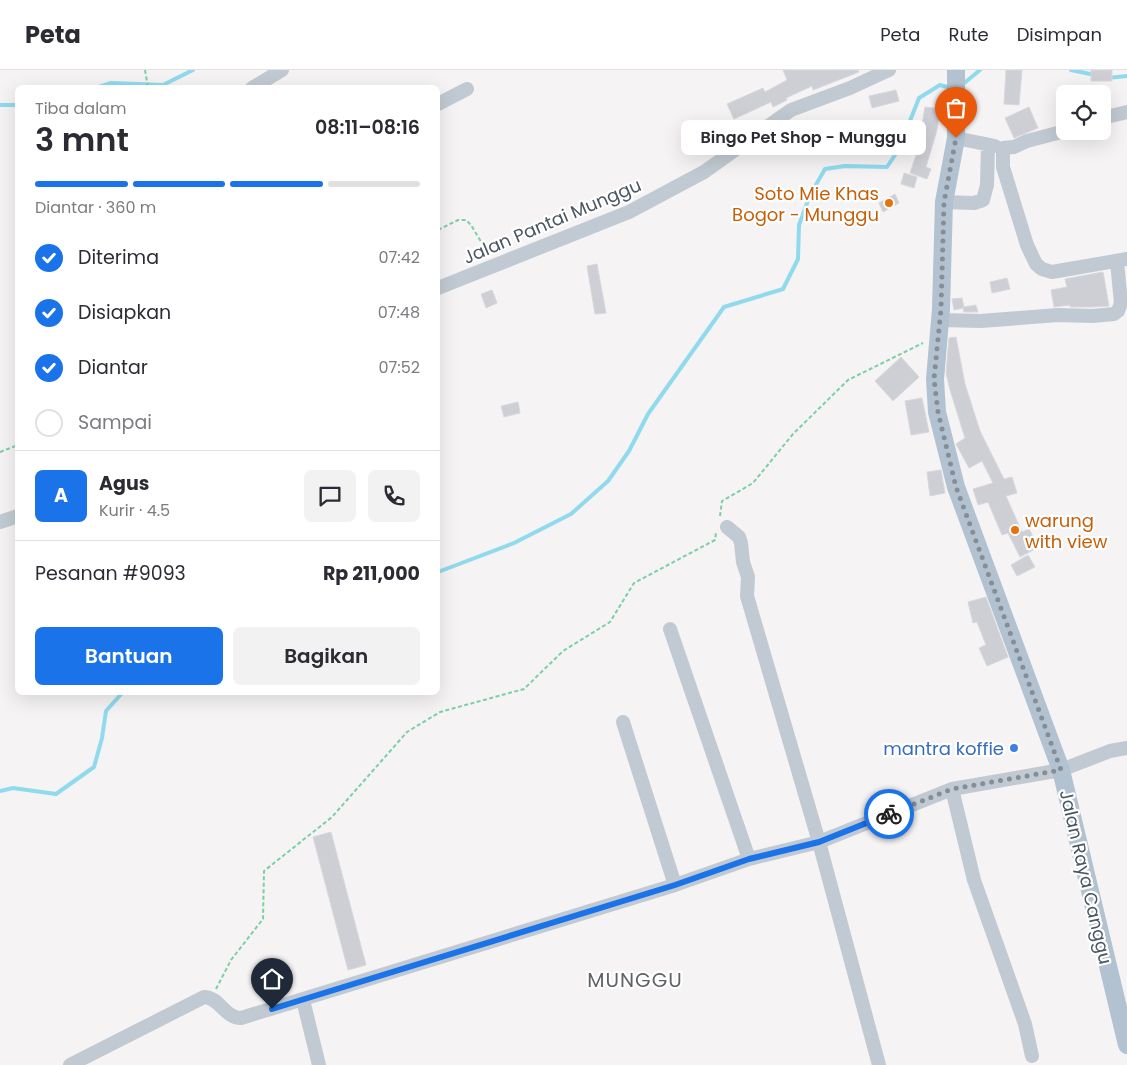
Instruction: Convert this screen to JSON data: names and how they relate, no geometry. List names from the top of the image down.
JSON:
{
  "streets": {
    "main road": ["Jalan Raya Canggu"],
    "street": ["Jalan Pantai Munggu"]
  },
  "districts": ["MUNGGU"],
  "places": [
    "Bingo Pet Shop - Munggu",
    "Soto Mie Khas Bogor - Munggu",
    "warung with view",
    "mantra koffie"
  ],
  "page": {
    "header": "Peta",
    "nav": ["Peta", "Rute", "Disimpan"],
    "heading": ["3 mnt", "Tiba dalam", "08:11–08:16"],
    "panel": [
      "Agus",
      "Kurir · 4.5",
      "Pesanan #9093",
      "Rp 211,000"
    ],
    "bubble": "Bingo Pet Shop - Munggu",
    "bar": "Diantar · 360 m",
    "list": [
      ["Diterima", "07:42"],
      ["Disiapkan", "07:48"],
      ["Diantar", "07:52"],
      "Sampai"
    ],
    "round": "A",
    "buttons": ["Bantuan", "Bagikan"]
  }
}
